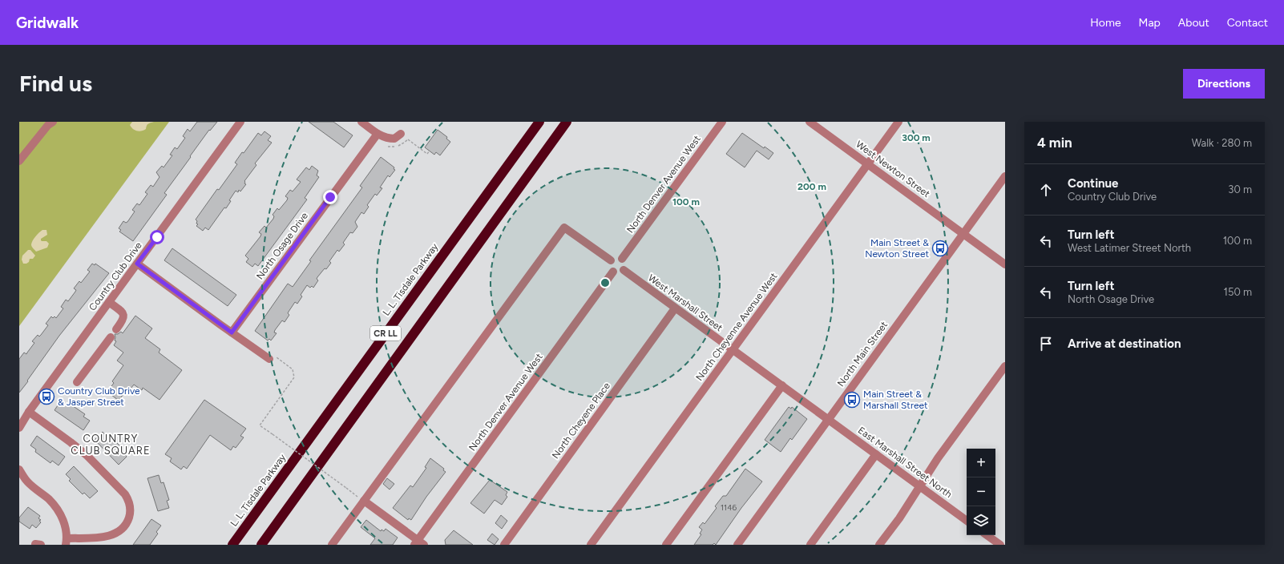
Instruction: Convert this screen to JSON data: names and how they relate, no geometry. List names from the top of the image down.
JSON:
{
  "streets": {
    "highway": ["L. L. Tisdale Parkway", "CR LL"],
    "street": [
      "West Newton Street",
      "North Denver Avenue West",
      "North Osage Drive",
      "Country Club Drive",
      "West Marshall Street",
      "North Cheyenne Avenue West",
      "North Main Street",
      "North Cheyene Place",
      "East Marshall Street North"
    ]
  },
  "crossings": [
    ["West Newton Street", "North Cheyenne Avenue West"],
    ["West Newton Street", "North Main Street"],
    ["North Denver Avenue West", "West Marshall Street"],
    ["West Marshall Street", "North Cheyenne Avenue West"],
    ["West Marshall Street", "North Main Street"],
    ["West Marshall Street", "North Cheyene Place"],
    ["West Marshall Street", "East Marshall Street North"],
    ["North Main Street", "East Marshall Street North"]
  ],
  "districts": ["COUNTRY CLUB SQUARE"],
  "places": {
    "bus stop": ["Main Street & Newton Street", "Country Club Drive & Jasper Street", "Main Street & Marshall Street"]
  },
  "house_numbers": ["1146"],
  "page": {
    "header": "Gridwalk",
    "nav": [
      "Home",
      "Map",
      "About",
      "Contact"
    ],
    "buttons": "Directions",
    "title": "Find us",
    "heading": ["4 min", "Walk · 280 m"],
    "list": [
      ["Continue", "Country Club Drive", "30 m"],
      ["Turn left", "West Latimer Street North", "100 m"],
      ["Turn left", "North Osage Drive", "150 m"],
      "Arrive at destination"
    ],
    "map_buttons": ["+", "−"]
  },
  "rings": ["300 m", "200 m", "100 m"]
}
